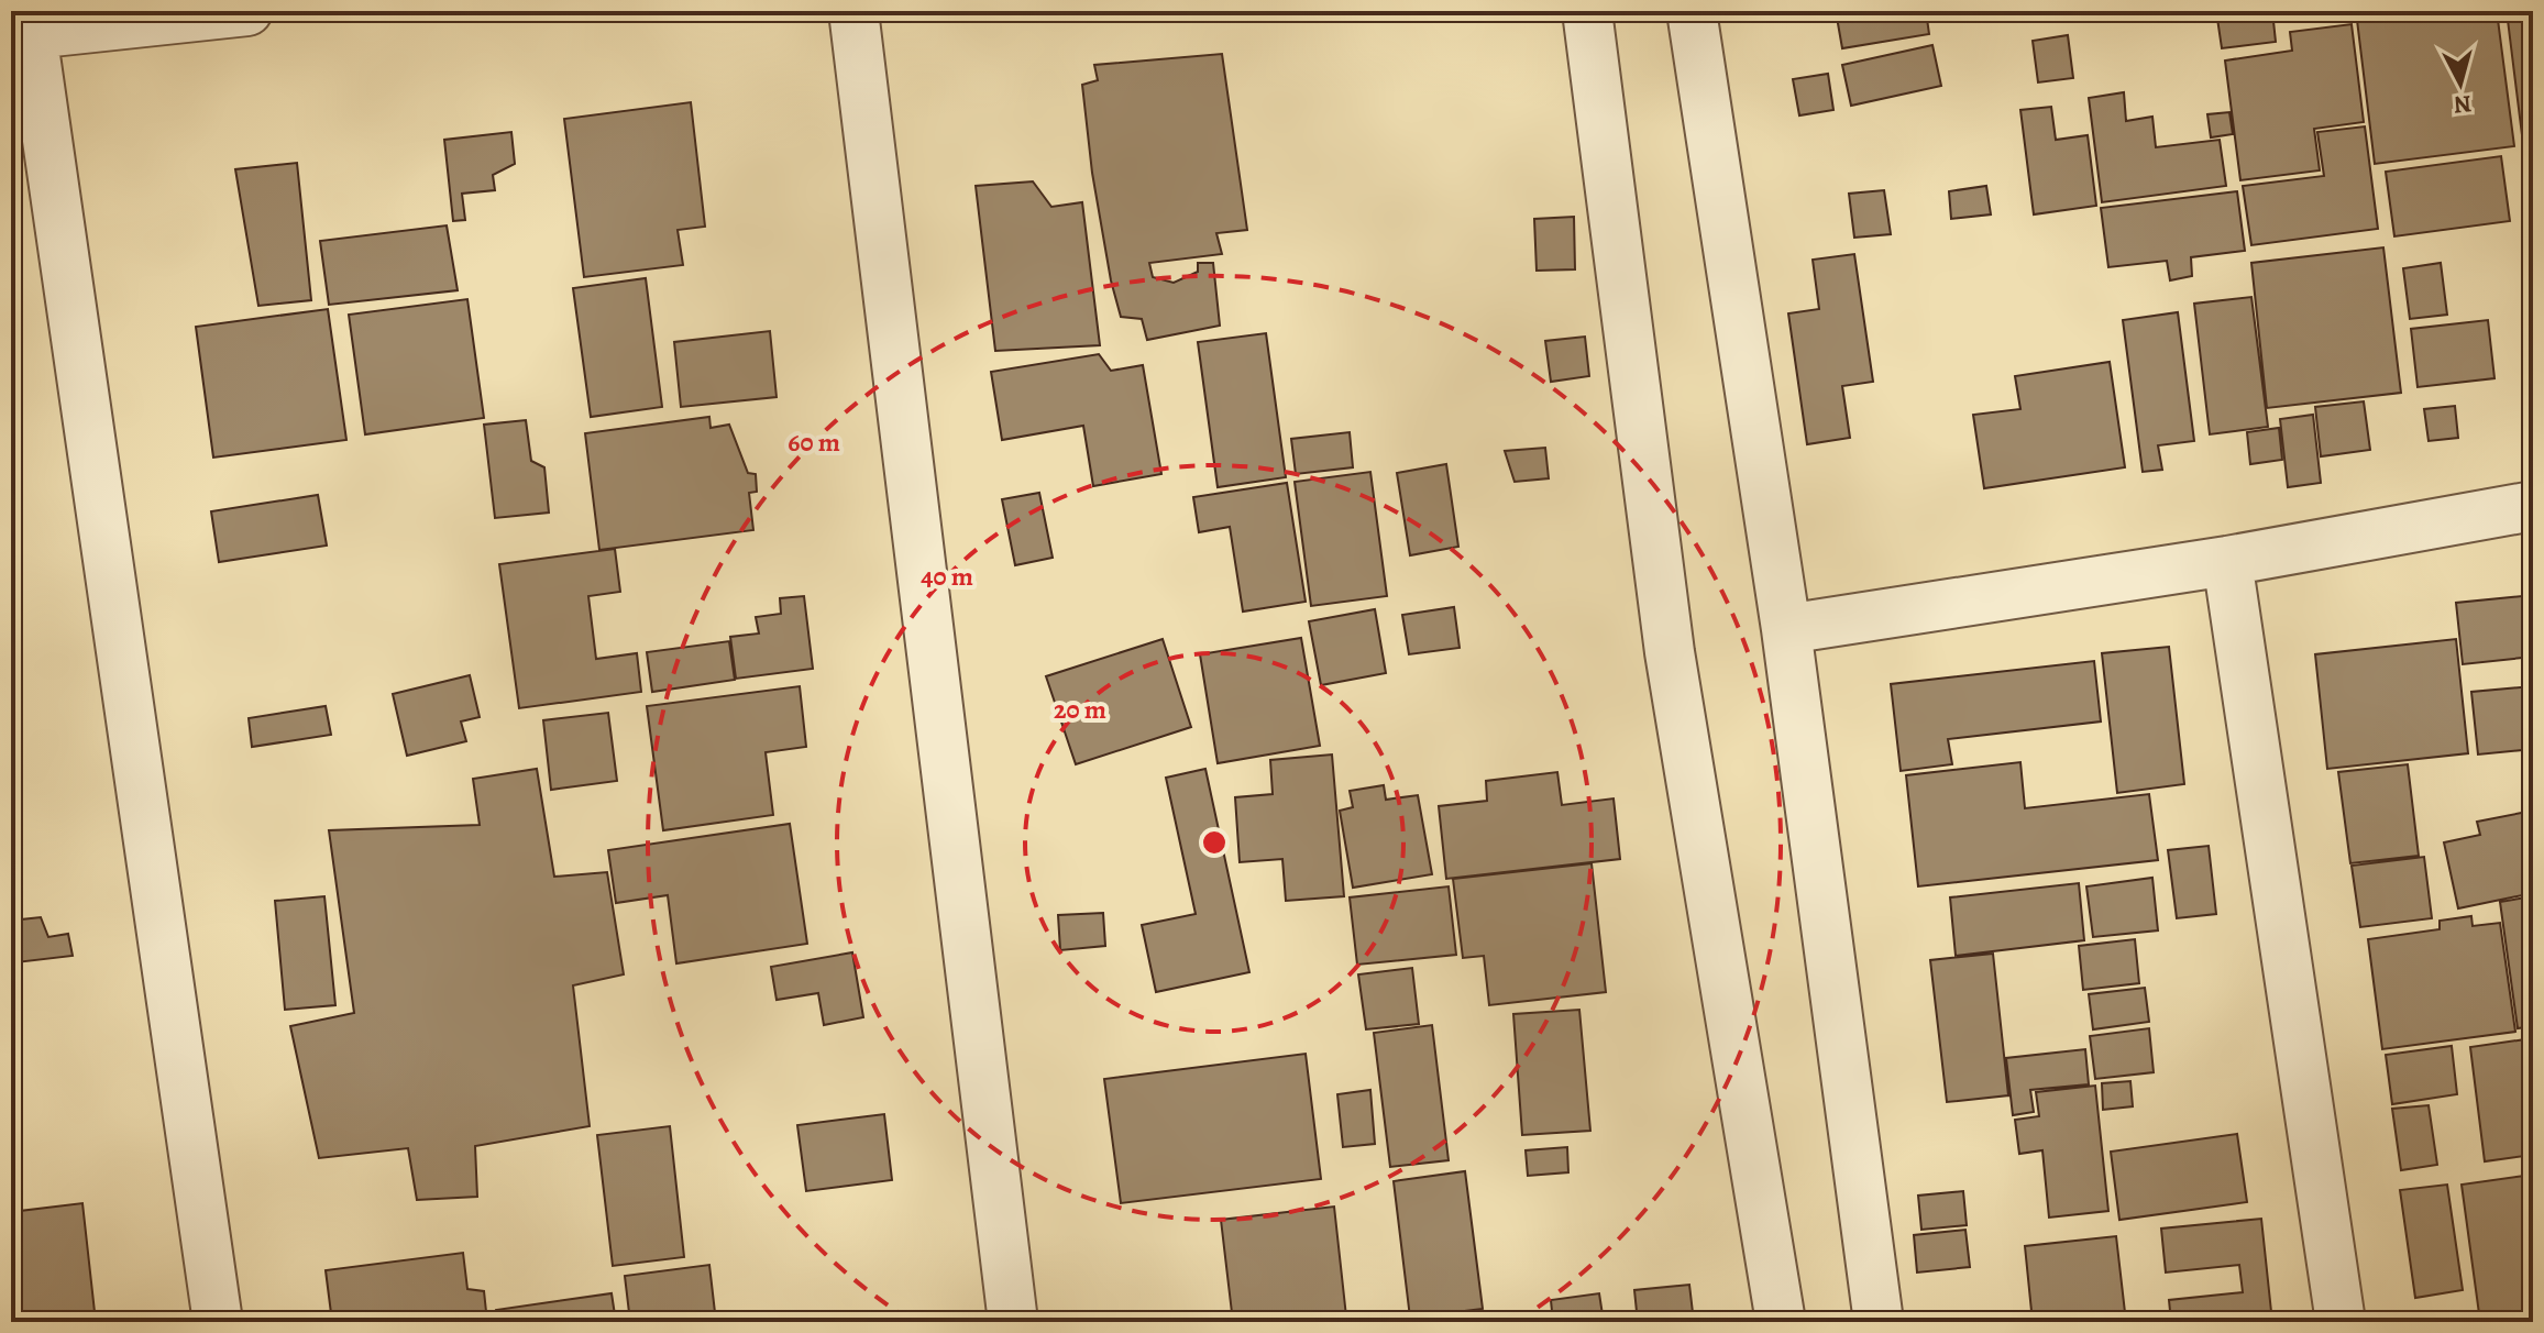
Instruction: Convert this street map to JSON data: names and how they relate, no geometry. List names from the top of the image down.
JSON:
{
  "north": "bottom",
  "rings": ["60 m", "40 m", "20 m"]
}
